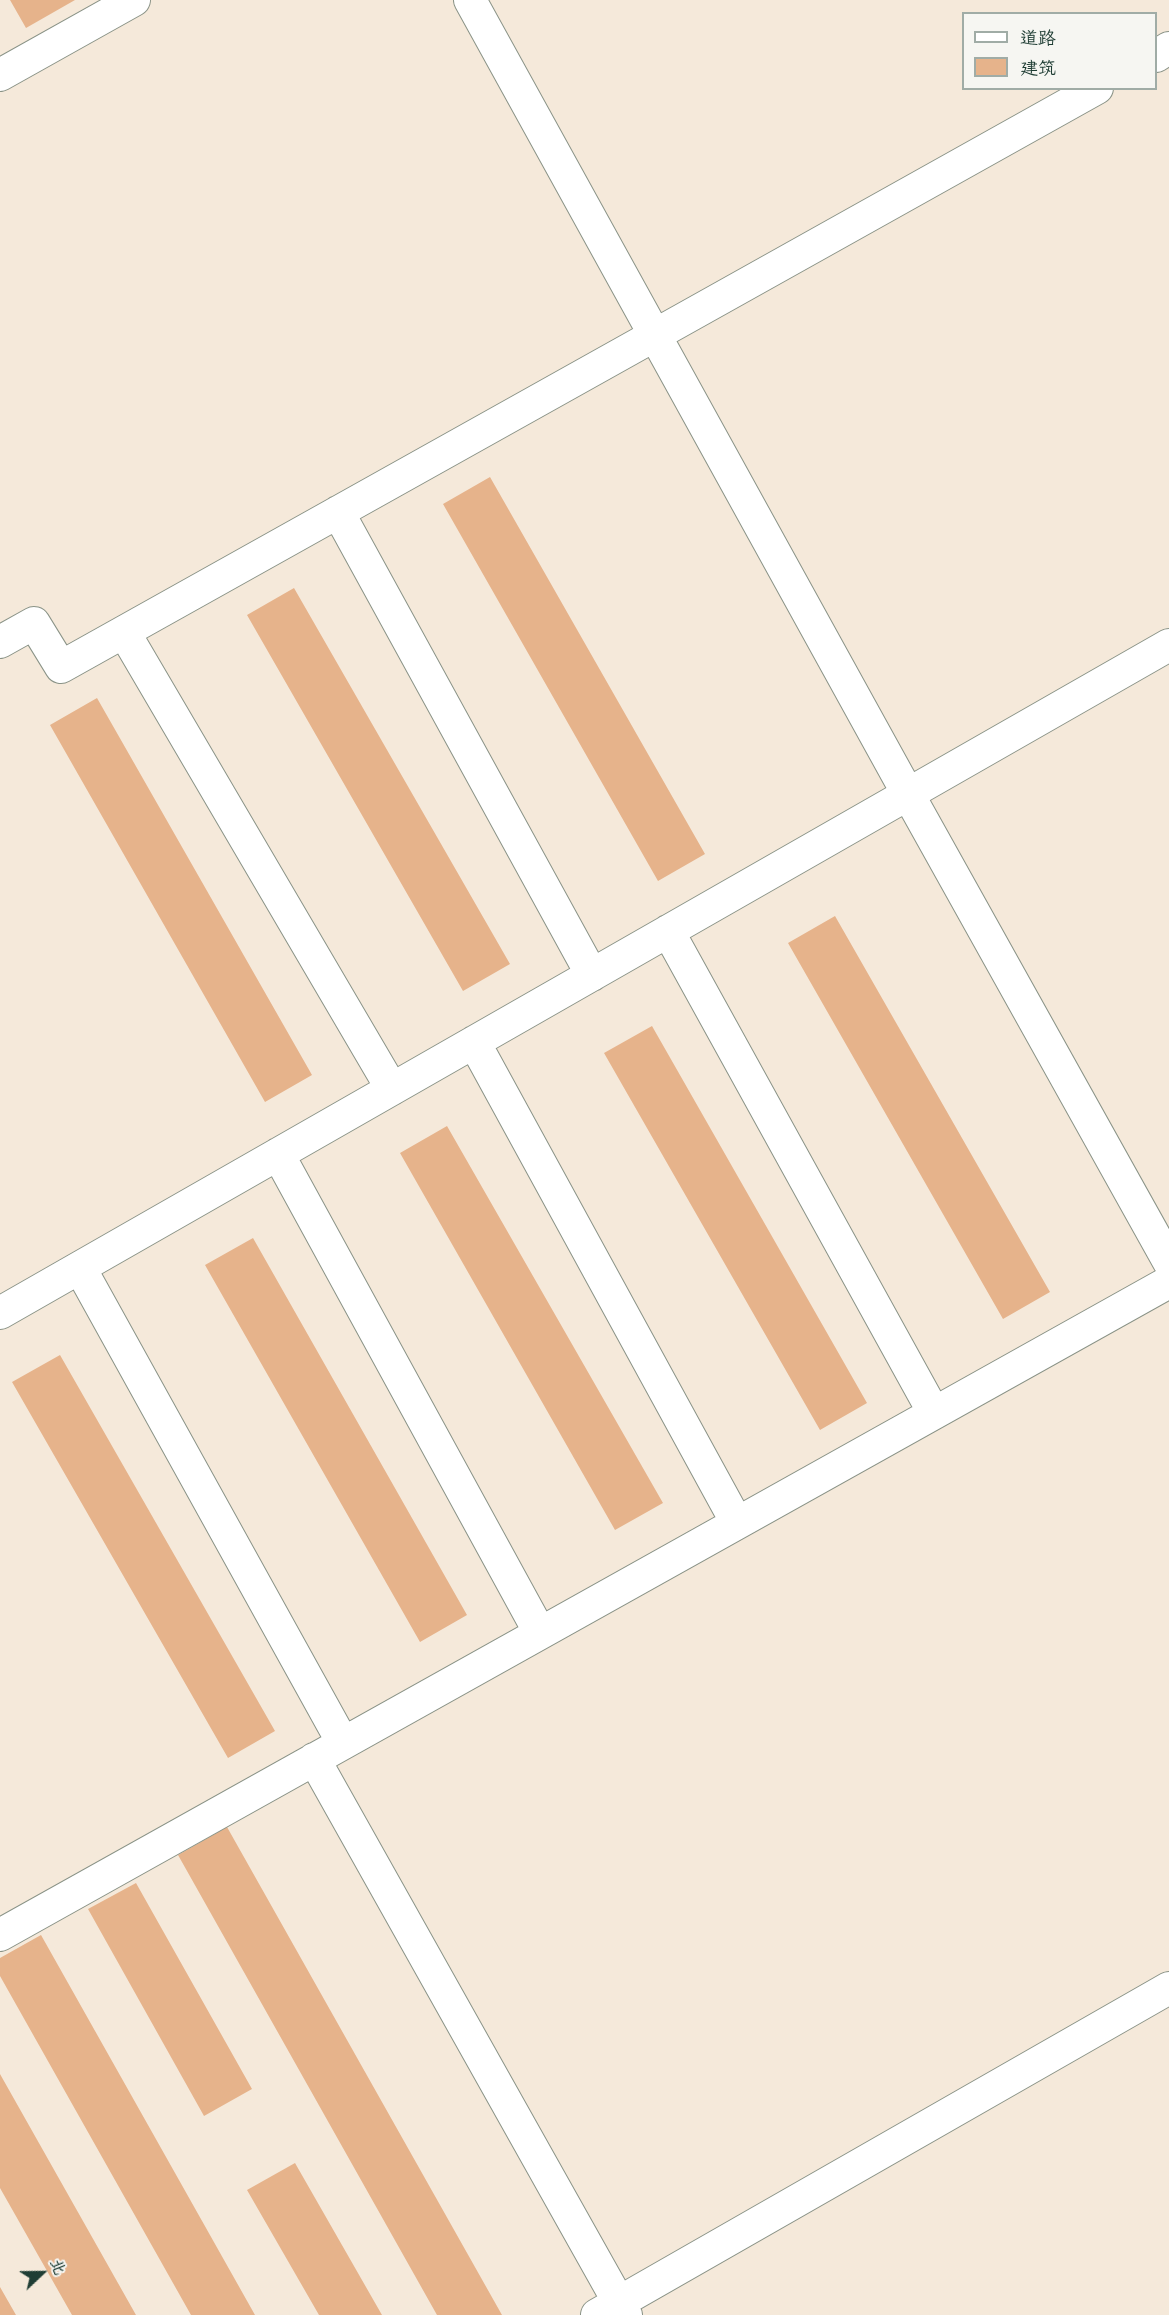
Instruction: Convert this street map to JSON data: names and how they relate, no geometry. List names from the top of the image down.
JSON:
{
  "legend": ["道路", "建筑"],
  "north": "right"
}
